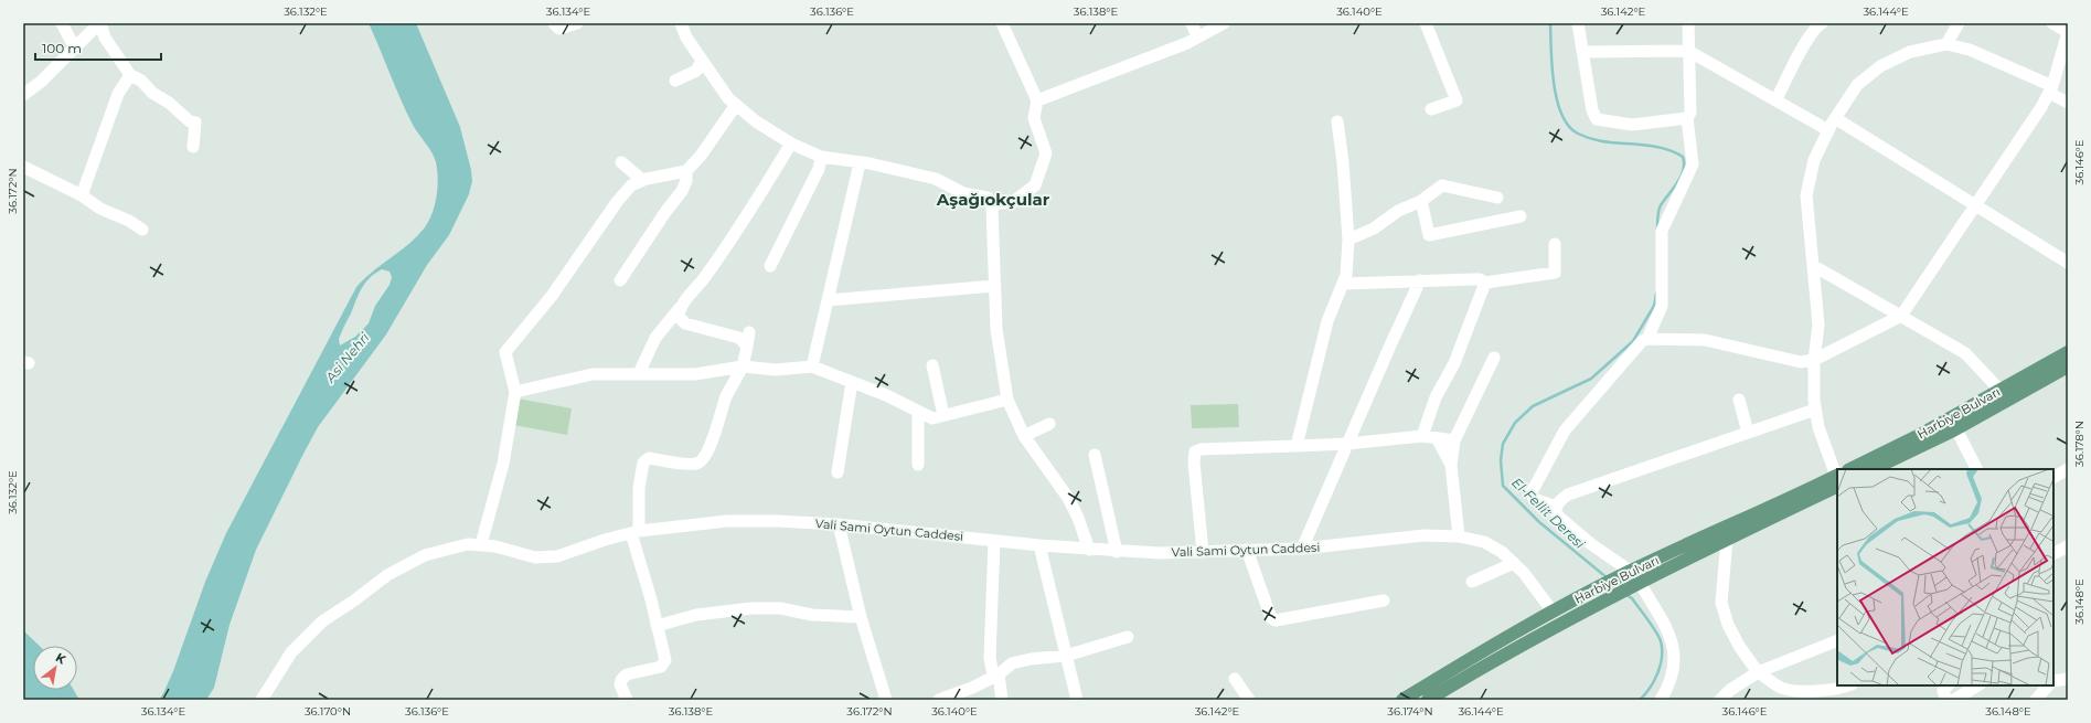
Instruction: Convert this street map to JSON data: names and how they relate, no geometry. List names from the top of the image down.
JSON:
{
  "streets": {
    "main road": ["Harbiye Bulvarı"],
    "street": ["Vali Sami Oytun Caddesi"]
  },
  "crossings": [
    ["Harbiye Bulvarı", "Vali Sami Oytun Caddesi"]
  ],
  "districts": ["Aşağıokçular"],
  "water": ["Asi Nehri", "El-Fellit Deresi"],
  "scale_bar": "100 m",
  "north": "top right",
  "coordinates": [
    "36.132°E",
    "36.134°E",
    "36.136°E",
    "36.138°E",
    "36.140°E",
    "36.142°E",
    "36.144°E",
    "36.146°E",
    "36.172°N",
    "36.178°N",
    "36.148°E",
    "36.170°N",
    "36.174°N"
  ]
}
